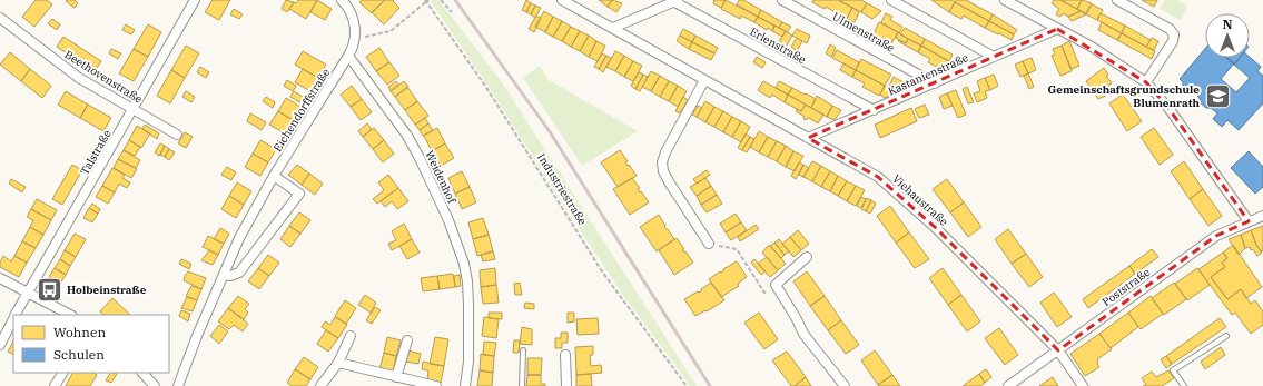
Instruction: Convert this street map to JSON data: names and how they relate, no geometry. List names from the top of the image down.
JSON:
{
  "streets": {
    "street": [
      "Ulmenstraße",
      "Erlenstraße",
      "Kastanienstraße",
      "Beethovenstraße",
      "Eichendorffstraße",
      "Talstraße",
      "Weidenhof",
      "Viehaustraße",
      "Poststraße"
    ],
    "path": ["Industriestraße"]
  },
  "crossings": [
    ["Ulmenstraße", "Kastanienstraße"],
    ["Erlenstraße", "Kastanienstraße"],
    ["Kastanienstraße", "Viehaustraße"],
    ["Beethovenstraße", "Talstraße"],
    ["Eichendorffstraße", "Weidenhof"],
    ["Viehaustraße", "Poststraße"]
  ],
  "places": {
    "school or university": ["Gemeinschaftsgrundschule Blumenrath"],
    "bus stop": ["Holbeinstraße"]
  },
  "legend": ["Wohnen", "Schulen"],
  "north": "top"
}
